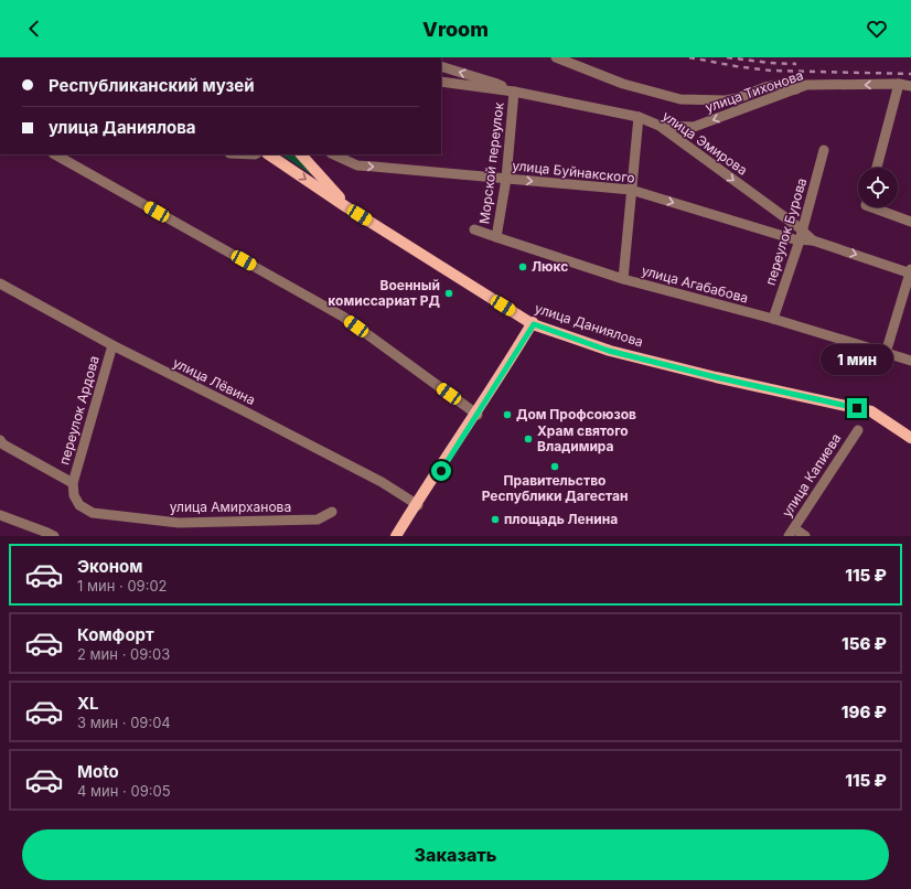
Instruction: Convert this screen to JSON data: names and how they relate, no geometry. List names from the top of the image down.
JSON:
{
  "streets": {
    "main road": ["улица Даниялова"],
    "street": [
      "улица Тихонова",
      "улица Эмирова",
      "Морской переулок",
      "улица Буйнакского",
      "переулок Бурова",
      "улица Агабабова",
      "улица Лёвина",
      "переулок Ардова",
      "улица Капиева",
      "улица Амирханова"
    ]
  },
  "crossings": [
    ["улица Тихонова", "улица Эмирова"],
    ["улица Эмирова", "Морской переулок"],
    ["улица Эмирова", "улица Буйнакского"],
    ["улица Эмирова", "переулок Бурова"],
    ["Морской переулок", "улица Буйнакского"],
    ["Морской переулок", "улица Агабабова"],
    ["улица Буйнакского", "переулок Бурова"],
    ["переулок Бурова", "улица Агабабова"],
    ["улица Лёвина", "переулок Ардова"],
    ["переулок Ардова", "улица Амирханова"]
  ],
  "one_way": ["улица Буйнакского"],
  "places": [
    "Люкс",
    "Военный комиссариат РД",
    "Дом Профсоюзов",
    "Храм святого Владимира",
    "Правительство Республики Дагестан",
    "площадь Ленина"
  ],
  "page": {
    "header": "Vroom",
    "banner": ["Республиканский музей", "улица Даниялова"],
    "bubble": "1 мин",
    "list": [
      {
        "name": "Эконом",
        "note": "1 мин · 09:02",
        "value": "115 ₽"
      },
      {
        "name": "Комфорт",
        "note": "2 мин · 09:03",
        "value": "156 ₽"
      },
      {
        "name": "XL",
        "note": "3 мин · 09:04",
        "value": "196 ₽"
      },
      {
        "name": "Moto",
        "note": "4 мин · 09:05",
        "value": "115 ₽"
      }
    ],
    "buttons": "Заказать"
  }
}
